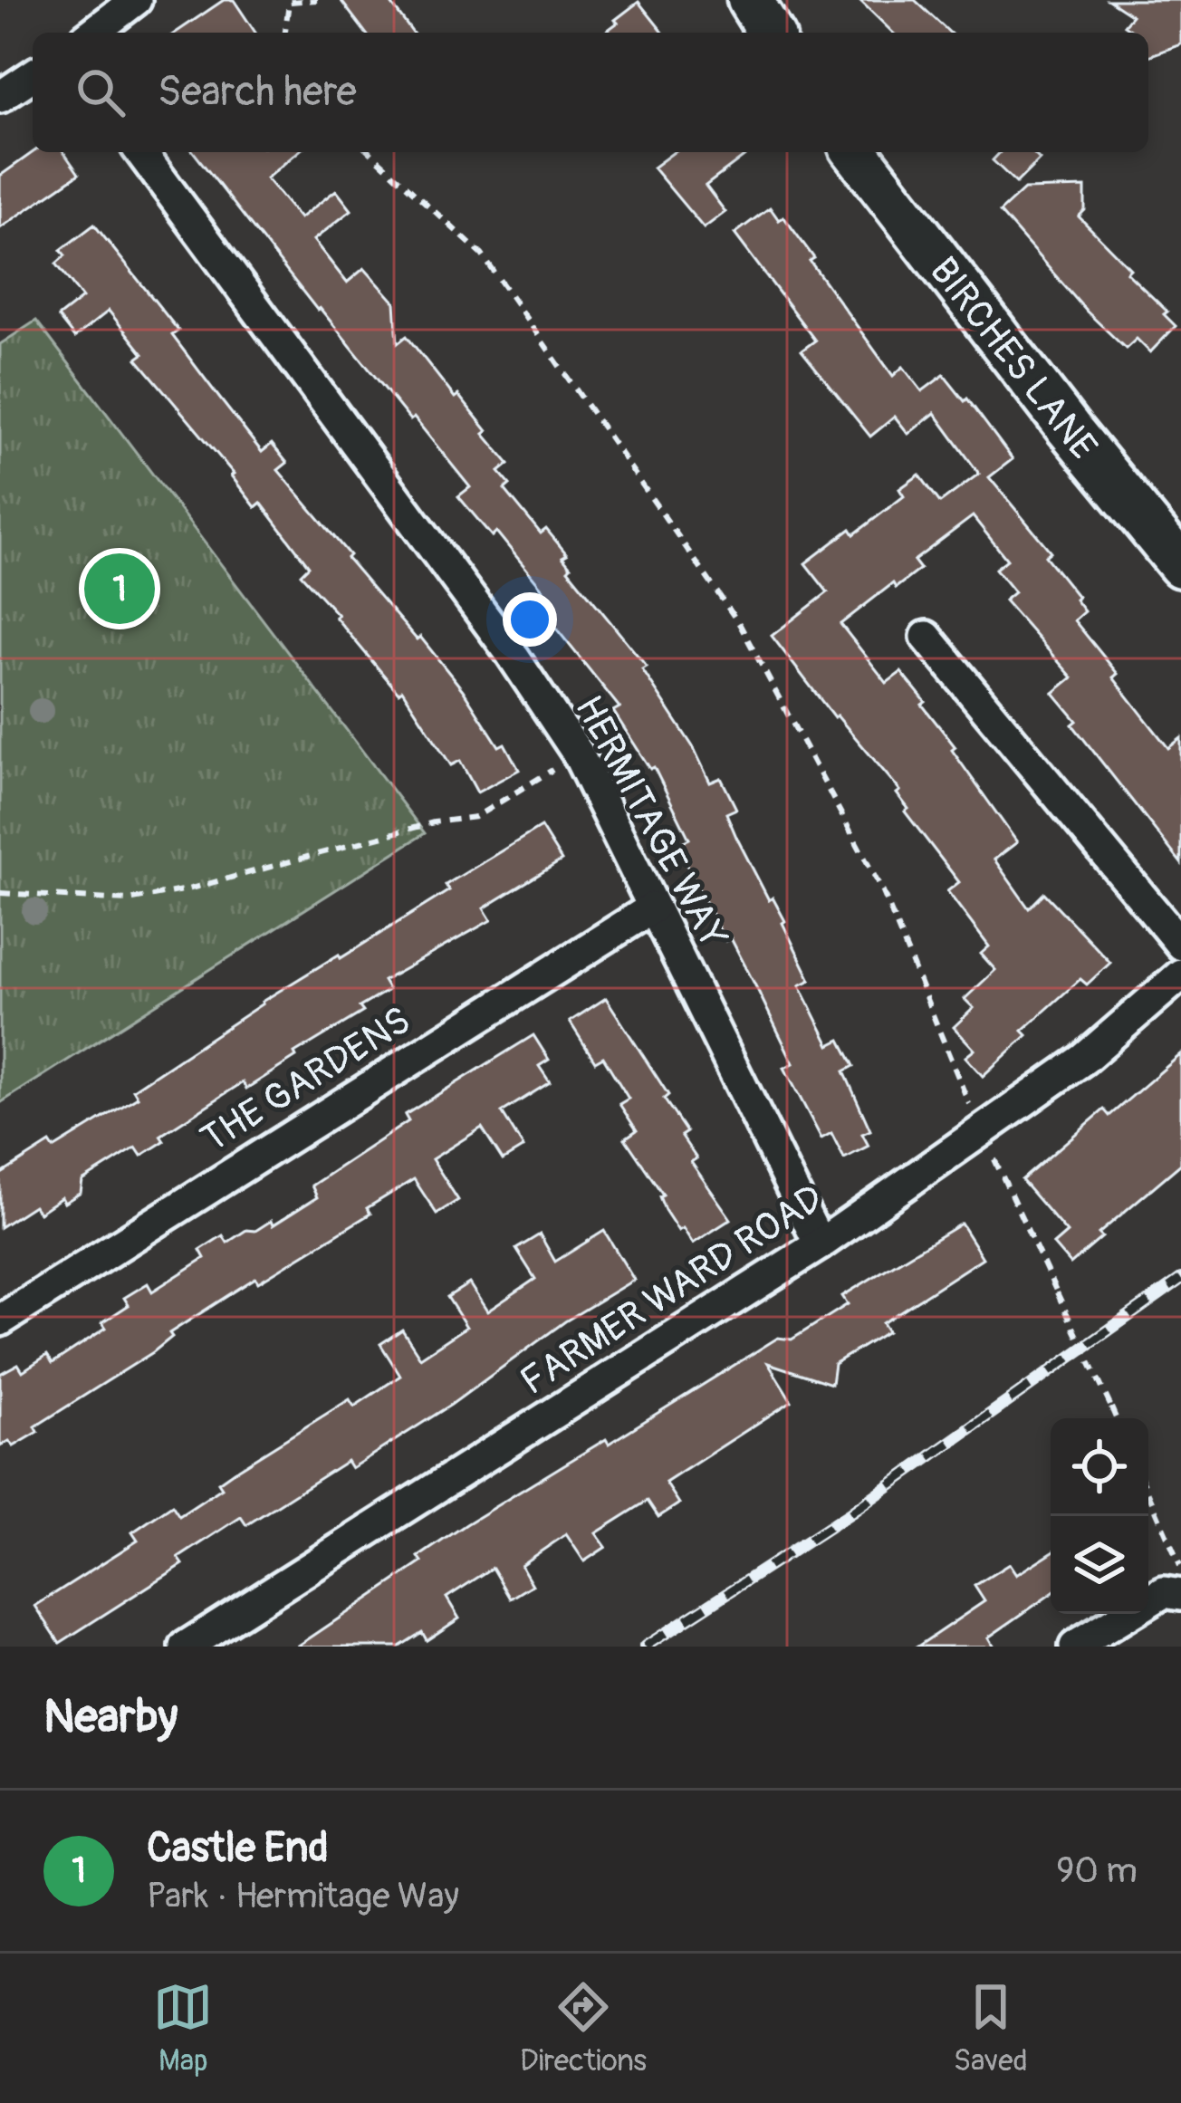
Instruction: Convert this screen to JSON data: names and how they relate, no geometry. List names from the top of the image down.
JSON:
{
  "streets": {
    "street": [
      "BIRCHES LANE",
      "HERMITAGE WAY",
      "THE GARDENS",
      "FARMER WARD ROAD"
    ]
  },
  "crossings": [
    ["HERMITAGE WAY", "THE GARDENS"],
    ["HERMITAGE WAY", "FARMER WARD ROAD"]
  ],
  "page": {
    "search": "Search here",
    "pins": "1",
    "heading": "Nearby",
    "list": [
      {
        "mark": "1",
        "name": "Castle End",
        "note": "Park · Hermitage Way",
        "value": "90 m"
      }
    ],
    "nav": ["Map", "Directions", "Saved"]
  }
}
